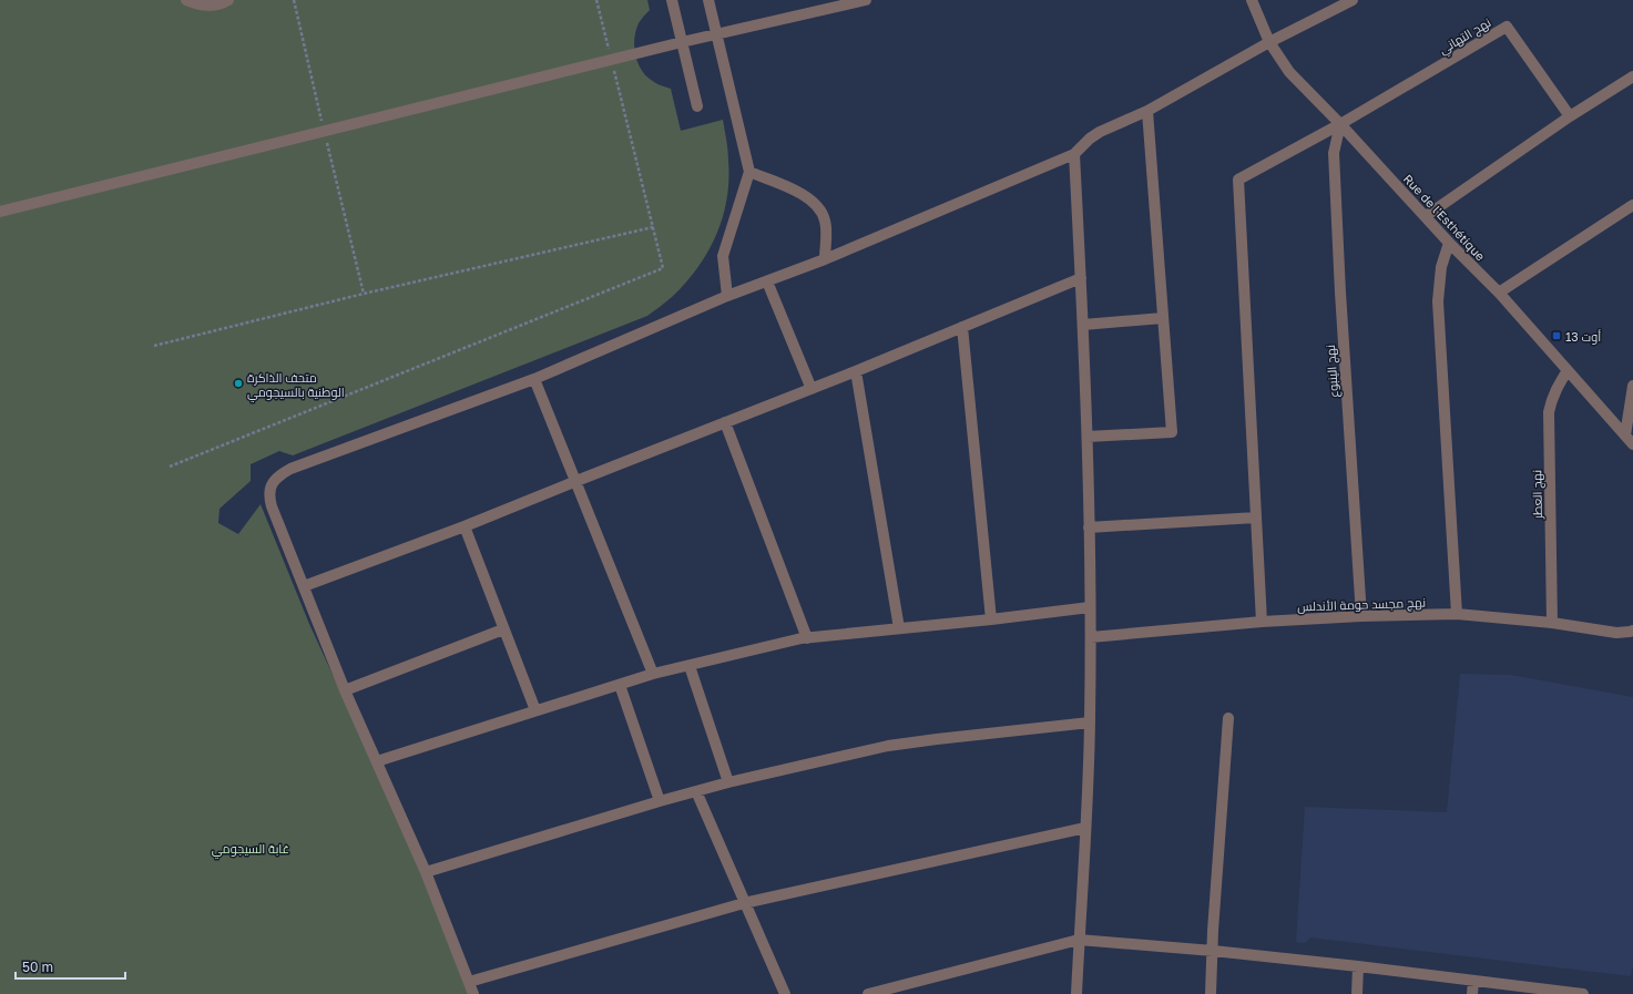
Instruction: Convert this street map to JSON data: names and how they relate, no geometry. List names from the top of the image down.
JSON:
{
  "streets": {
    "street": [
      "نهج التهاني",
      "Rue de l'Esthétique",
      "نهج الينبوع",
      "نهج العطر",
      "نهج مجسد حومة الأندلس"
    ]
  },
  "crossings": [
    ["نهج التهاني", "Rue de l'Esthétique"],
    ["نهج التهاني", "نهج الينبوع"],
    ["Rue de l'Esthétique", "نهج الينبوع"],
    ["Rue de l'Esthétique", "نهج العطر"],
    ["نهج الينبوع", "نهج مجسد حومة الأندلس"],
    ["نهج العطر", "نهج مجسد حومة الأندلس"]
  ],
  "parks": ["غابة السيجومي"],
  "places": {
    "transit": ["13 أوت"],
    "other": ["متحف الذاكرة الوطنية بالسيجومي"]
  },
  "scale_bar": "50 m"
}
